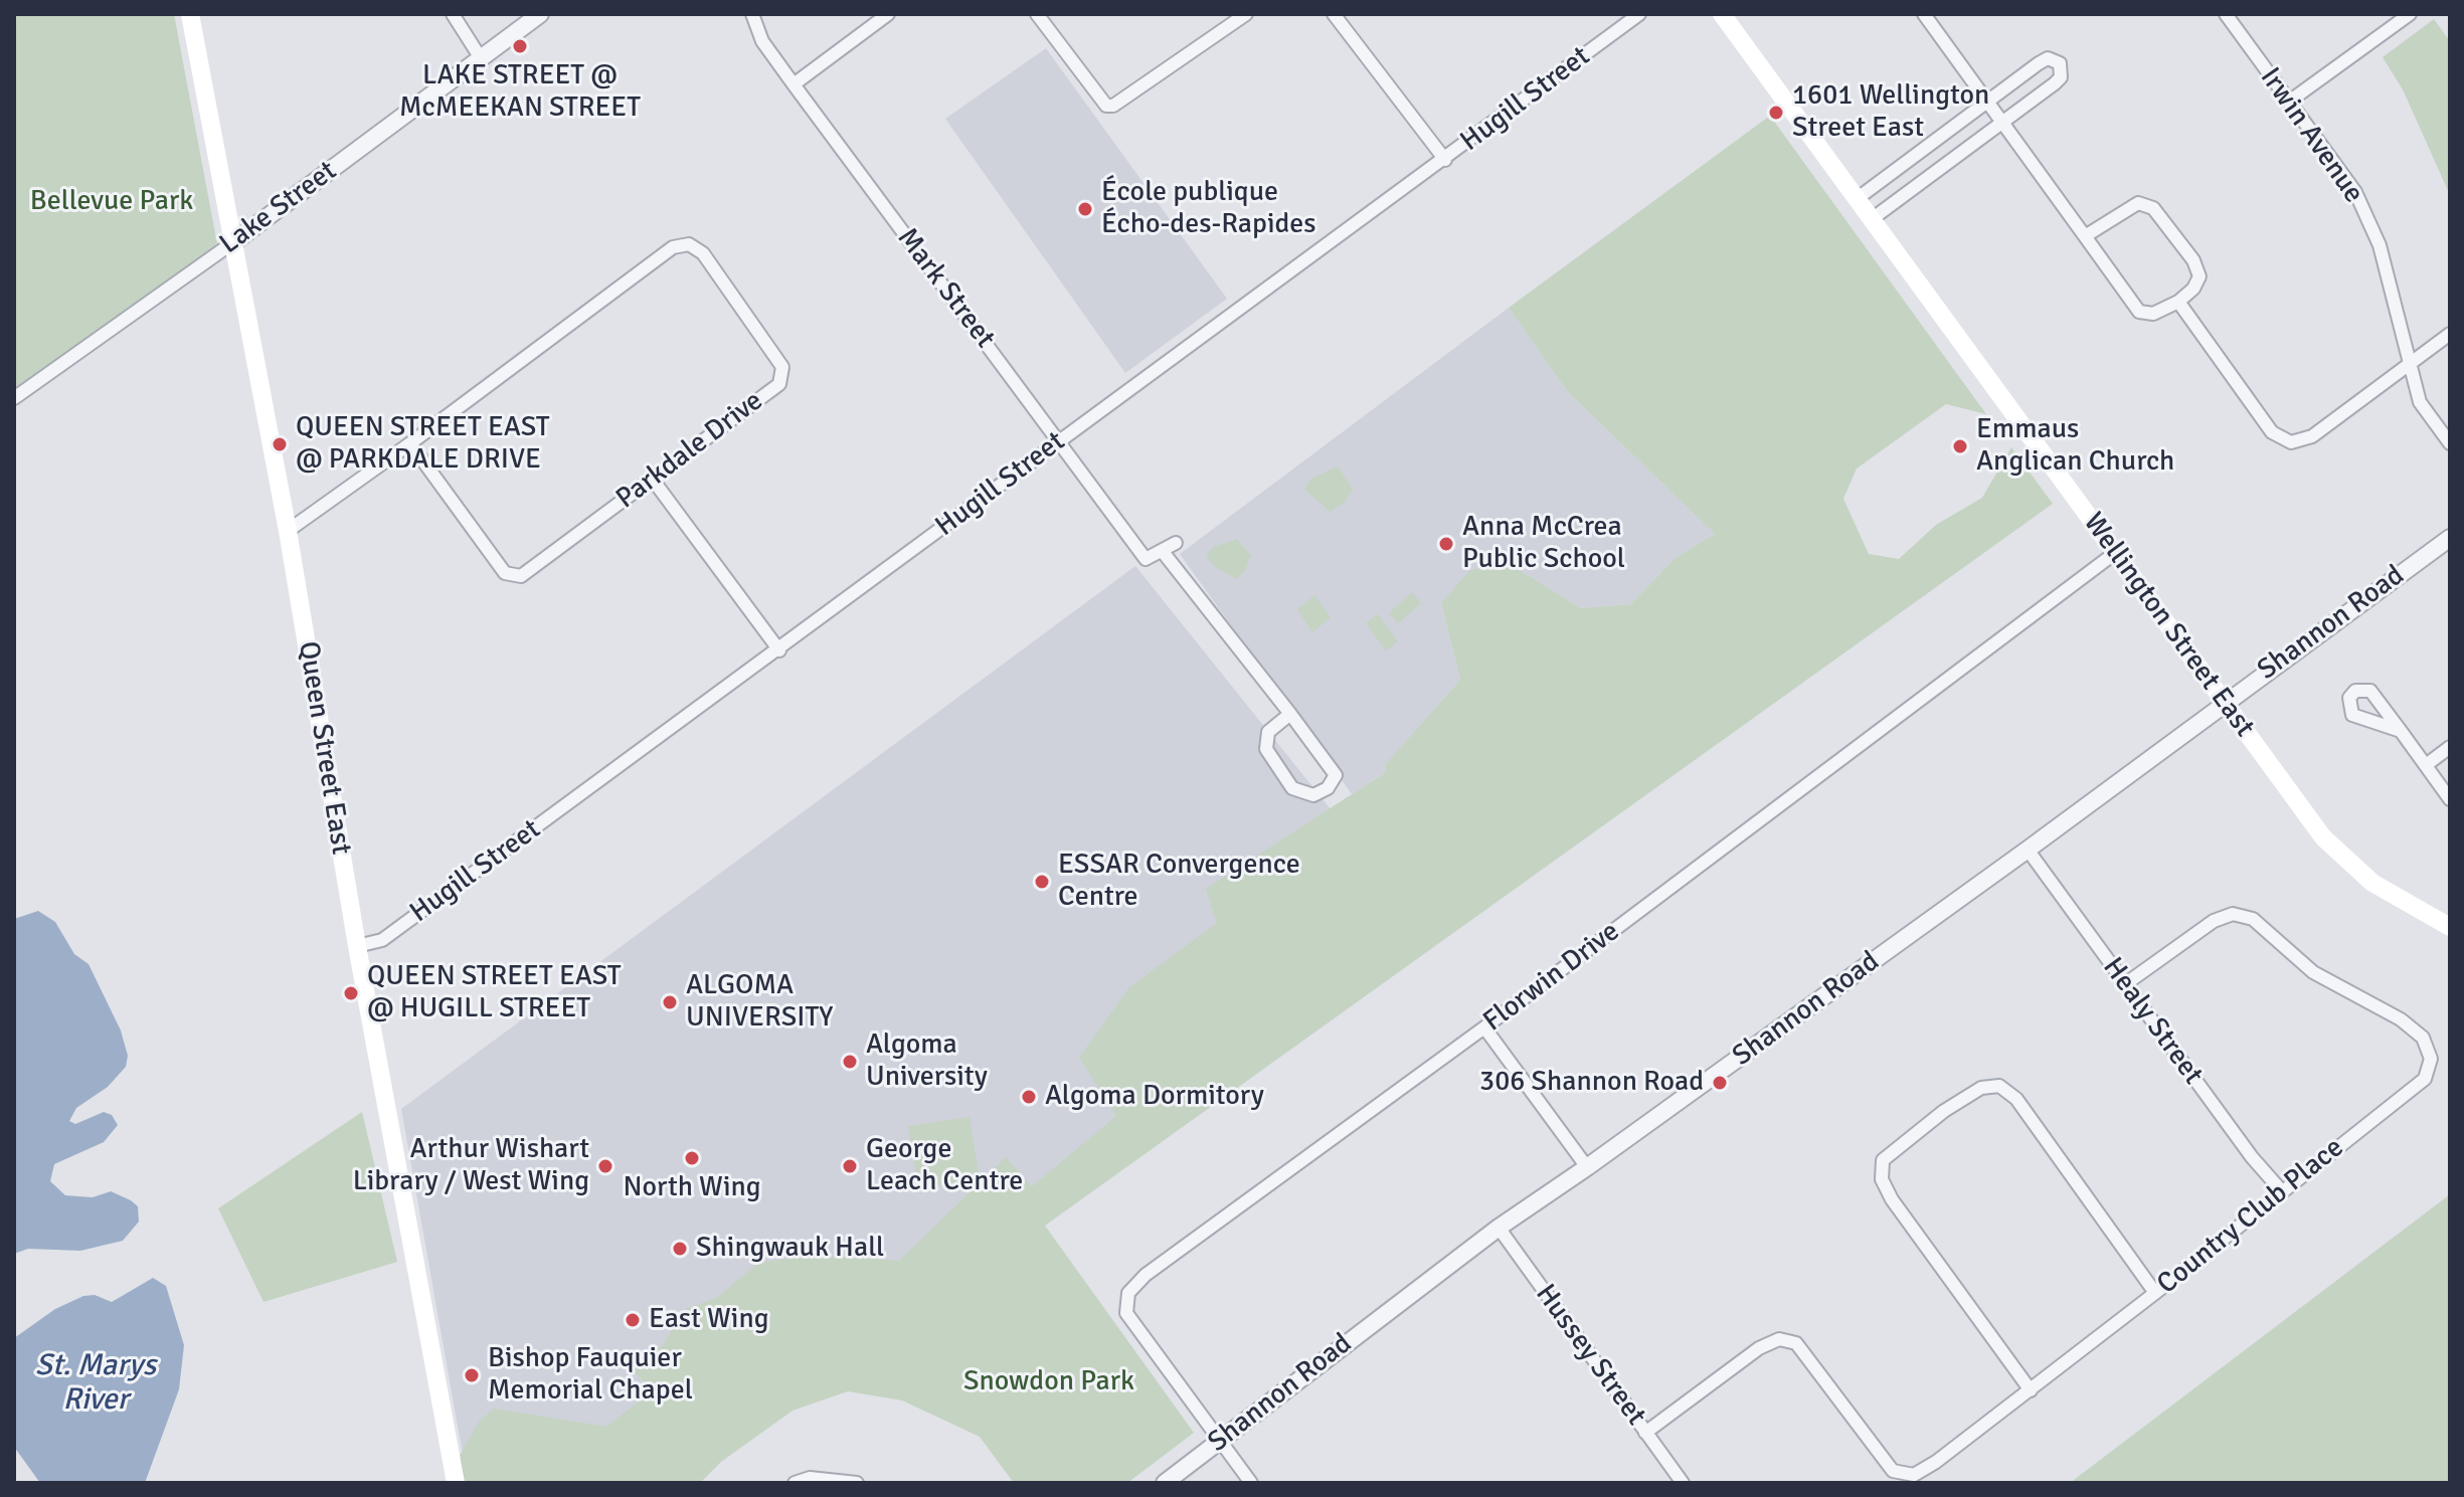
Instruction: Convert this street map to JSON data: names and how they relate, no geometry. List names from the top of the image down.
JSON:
{
  "streets": {
    "main road": ["Wellington Street East", "Queen Street East"],
    "street": [
      "Hugill Street",
      "Irwin Avenue",
      "Lake Street",
      "Mark Street",
      "Parkdale Drive",
      "Shannon Road",
      "Florwin Drive",
      "Healy Street",
      "Country Club Place",
      "Hussey Street"
    ]
  },
  "crossings": [
    ["Hugill Street", "Mark Street"],
    ["Hugill Street", "Queen Street East"],
    ["Lake Street", "Queen Street East"],
    ["Parkdale Drive", "Queen Street East"],
    ["Shannon Road", "Wellington Street East"],
    ["Shannon Road", "Florwin Drive"],
    ["Shannon Road", "Healy Street"],
    ["Shannon Road", "Hussey Street"],
    ["Wellington Street East", "Florwin Drive"],
    ["Healy Street", "Country Club Place"],
    ["Country Club Place", "Hussey Street"]
  ],
  "water": ["St. Marys River"],
  "parks": ["Bellevue Park", "Snowdon Park"],
  "places": [
    "LAKE STREET @ McMEEKAN STREET",
    "1601 Wellington Street East",
    "École publique Écho-des-Rapides",
    "QUEEN STREET EAST @ PARKDALE DRIVE",
    "Emmaus Anglican Church",
    "Anna McCrea Public School",
    "ESSAR Convergence Centre",
    "QUEEN STREET EAST @ HUGILL STREET",
    "ALGOMA UNIVERSITY",
    "Algoma University",
    "306 Shannon Road",
    "Algoma Dormitory",
    "North Wing",
    "Arthur Wishart Library / West Wing",
    "George Leach Centre",
    "Shingwauk Hall",
    "East Wing",
    "Bishop Fauquier Memorial Chapel"
  ]
}
